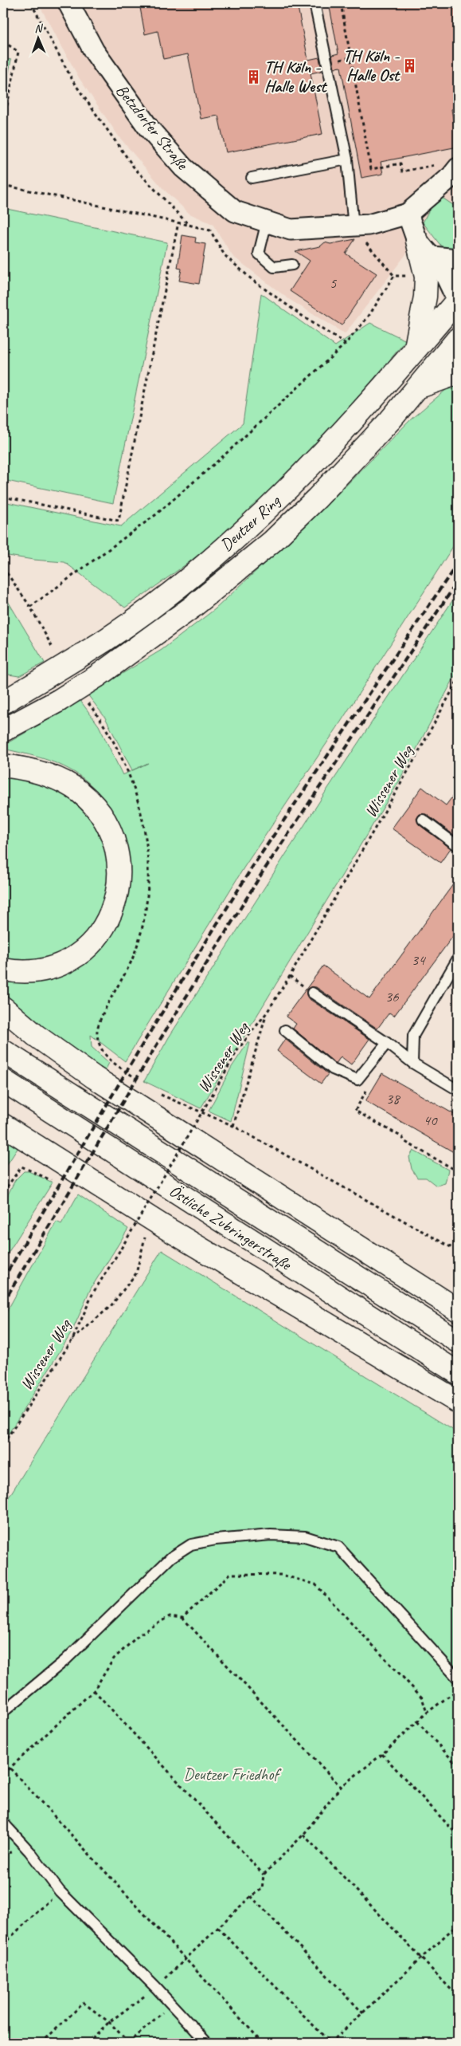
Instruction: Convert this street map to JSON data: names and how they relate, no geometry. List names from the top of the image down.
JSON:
{
  "streets": {
    "highway": ["Deutzer Ring", "Östliche Zubringerstraße"],
    "street": ["Betzdorfer Straße"],
    "path": ["Wissener Weg"]
  },
  "parks": ["Deutzer Friedhof"],
  "places": {
    "building": ["TH Köln - Halle Ost", "TH Köln - Halle West"]
  },
  "house_numbers": [
    "5",
    "34",
    "36",
    "38",
    "40"
  ],
  "north": "top"
}
